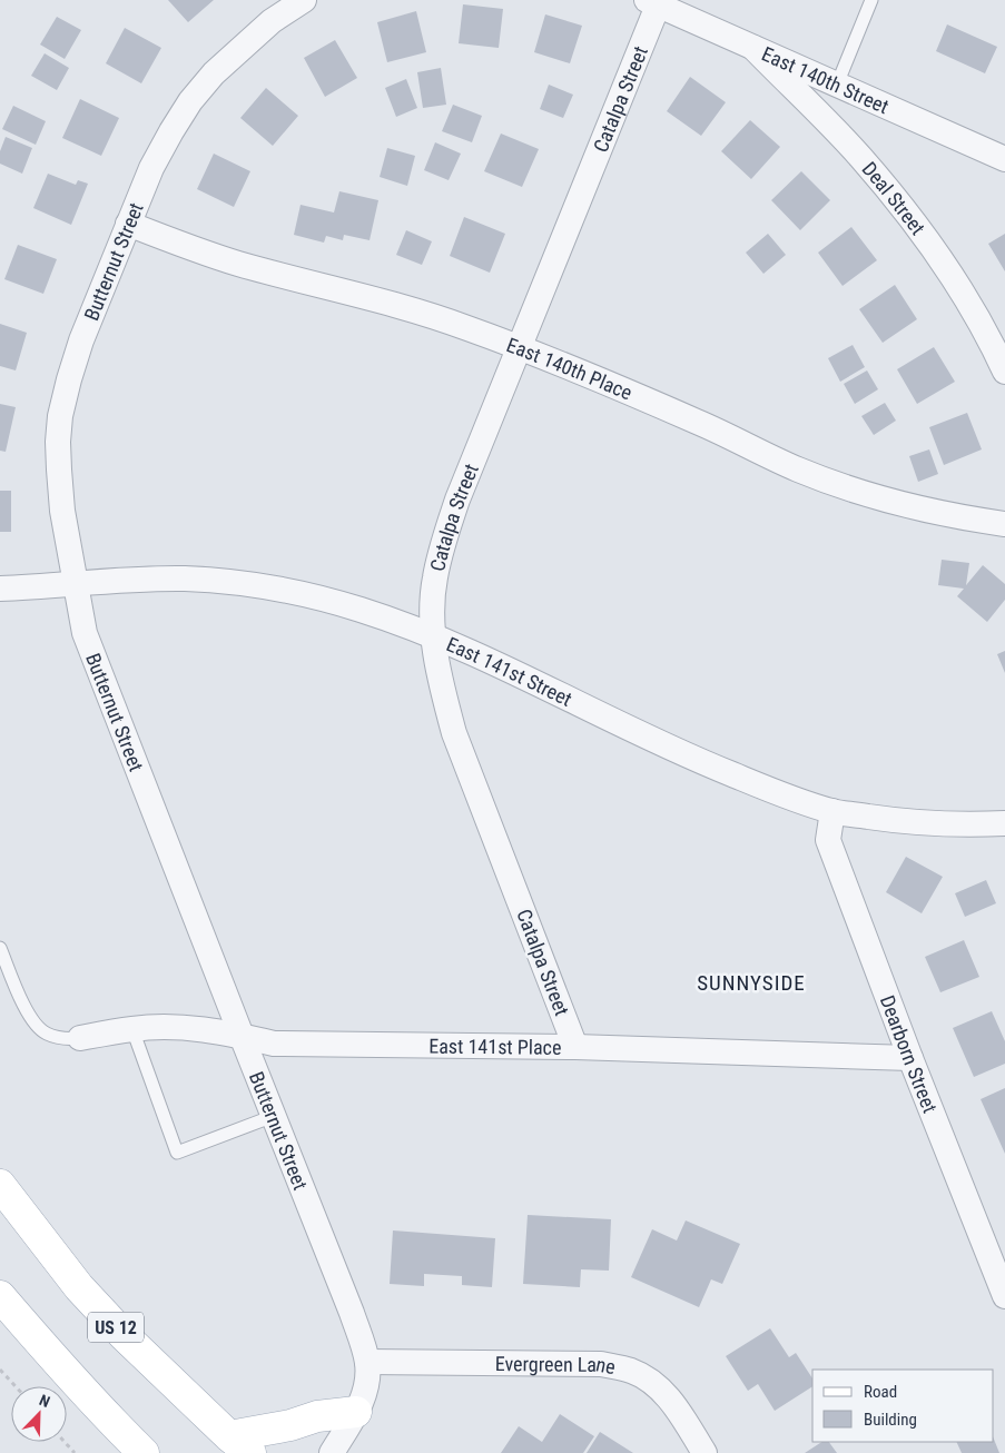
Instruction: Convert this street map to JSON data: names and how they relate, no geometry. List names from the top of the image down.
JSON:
{
  "streets": {
    "main road": ["US 12"],
    "street": [
      "East 140th Street",
      "Catalpa Street",
      "Deal Street",
      "Butternut Street",
      "East 140th Place",
      "East 141st Street",
      "East 141st Place",
      "Dearborn Street",
      "Evergreen Lane"
    ]
  },
  "crossings": [
    ["East 140th Street", "Catalpa Street"],
    ["East 140th Street", "Deal Street"],
    ["Catalpa Street", "East 140th Place"],
    ["Catalpa Street", "East 141st Street"],
    ["Catalpa Street", "East 141st Place"],
    ["Butternut Street", "East 140th Place"],
    ["Butternut Street", "East 141st Street"],
    ["Butternut Street", "East 141st Place"],
    ["Butternut Street", "Evergreen Lane"],
    ["East 141st Street", "Dearborn Street"],
    ["East 141st Place", "Dearborn Street"]
  ],
  "districts": ["SUNNYSIDE"],
  "legend": ["Road", "Building"],
  "north": "top right"
}
